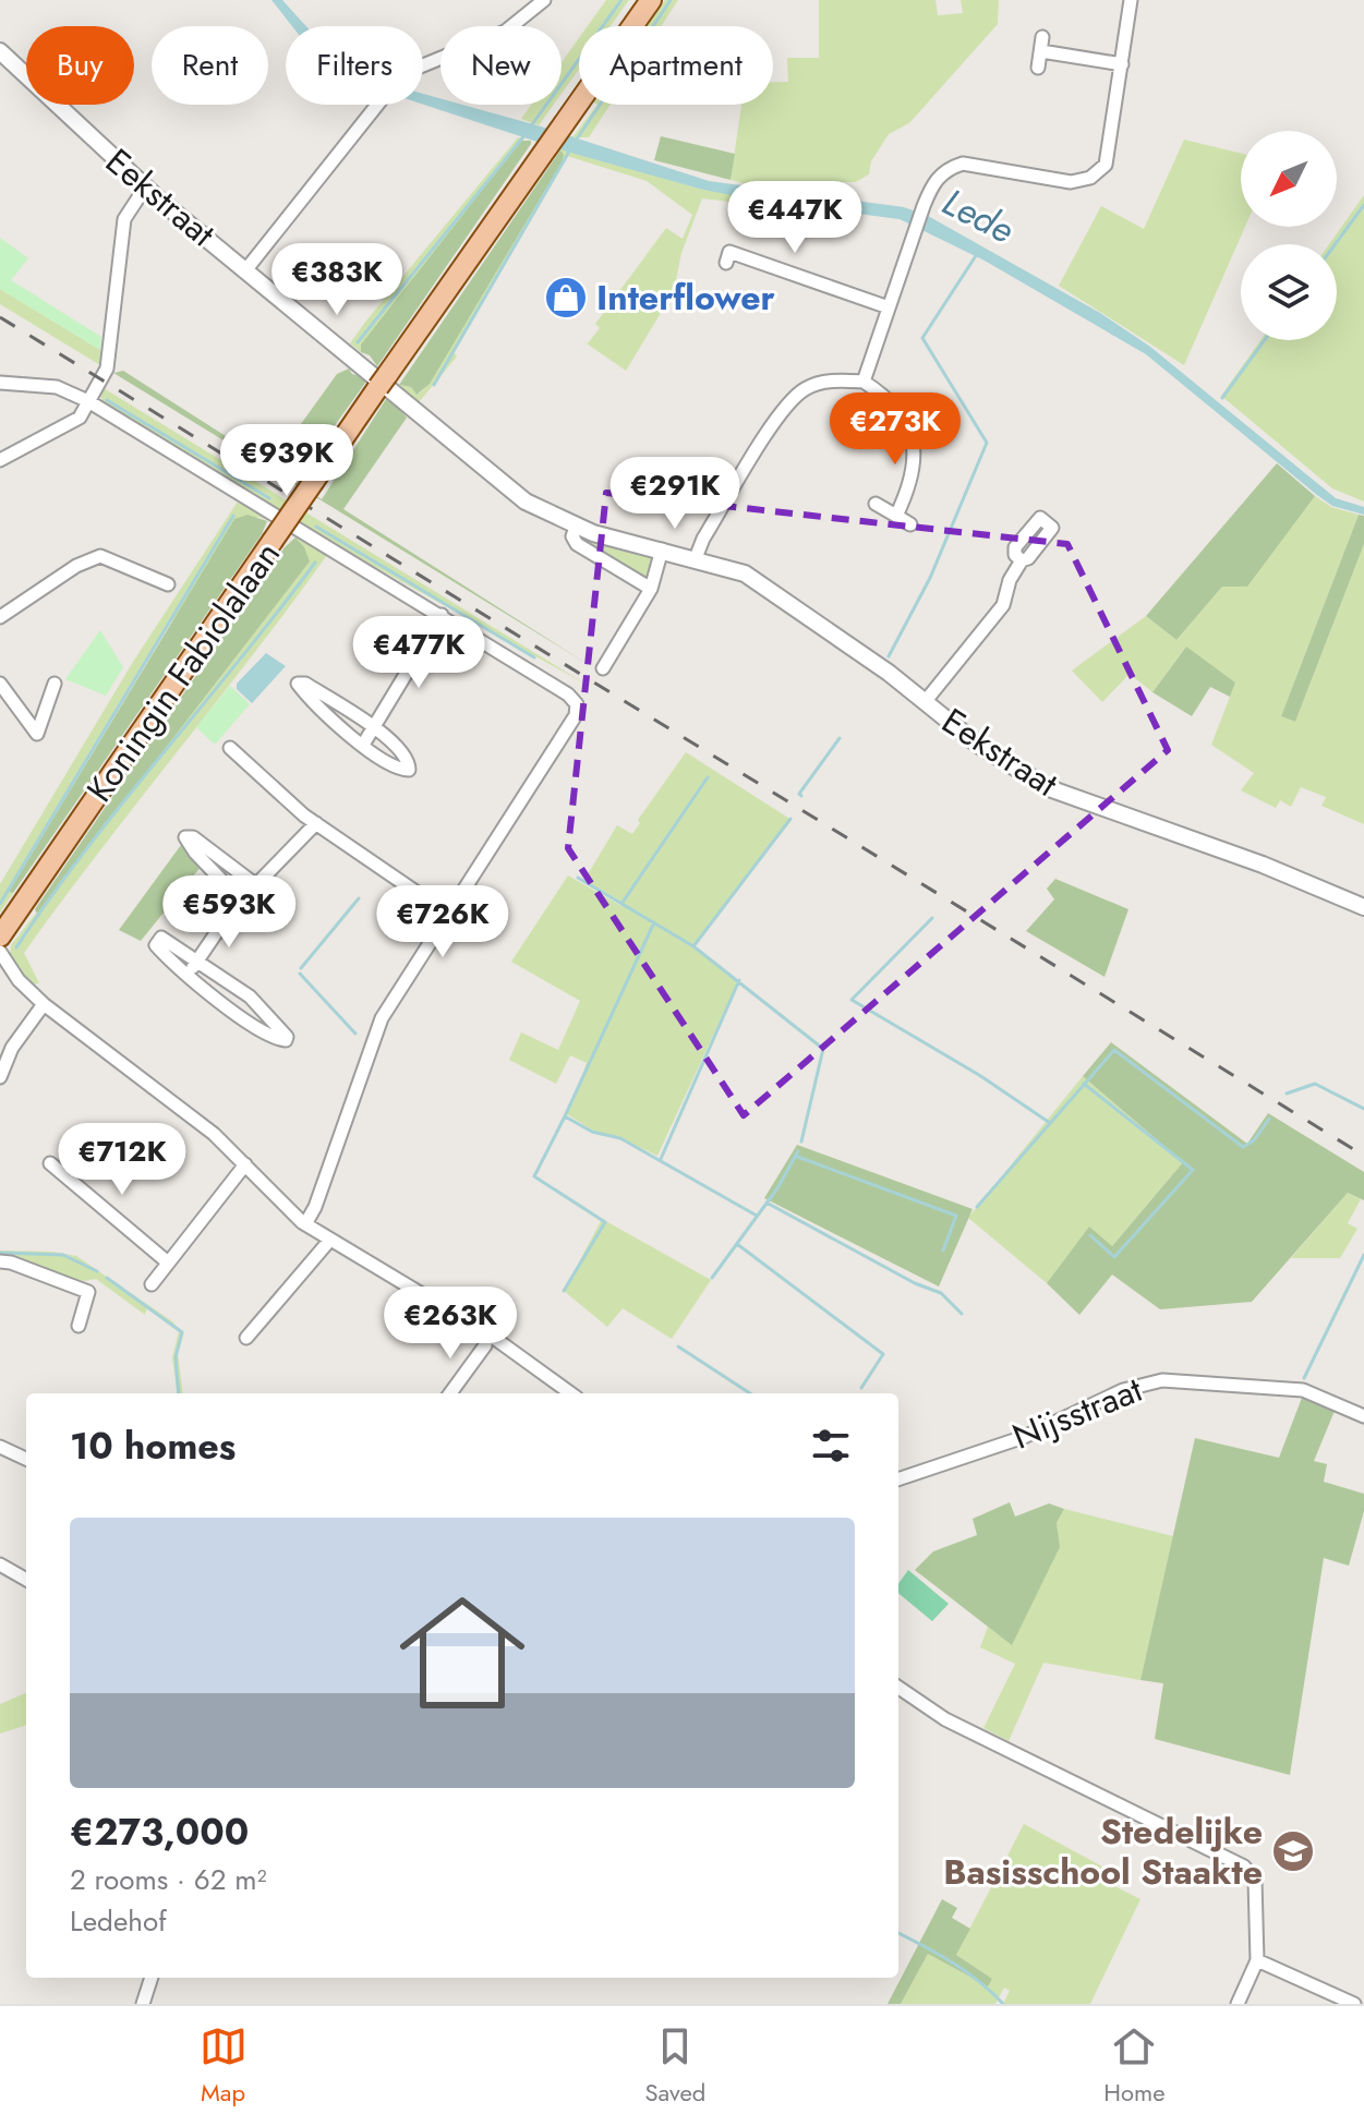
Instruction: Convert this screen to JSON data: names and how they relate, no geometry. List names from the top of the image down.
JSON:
{
  "streets": {
    "main road": ["Koningin Fabiolalaan"],
    "street": ["Eekstraat", "Nijsstraat"]
  },
  "water": ["Lede"],
  "places": {
    "shop": ["Interflower"],
    "school or university": ["Stedelijke Basisschool Staakte"]
  },
  "north": "bottom left",
  "page": {
    "chip": [
      "Buy",
      "Rent",
      "Filters",
      "New",
      "Apartment"
    ],
    "price": [
      "€447K",
      "€383K",
      "€273K",
      "€939K",
      "€291K",
      "€477K",
      "€593K",
      "€726K",
      "€712K",
      "€263K"
    ],
    "heading": "10 homes",
    "list": [
      {
        "name": "€273,000",
        "note": "2 rooms · 62 m² · Ledehof"
      }
    ],
    "tabs": ["Map", "Saved", "Home"]
  }
}
